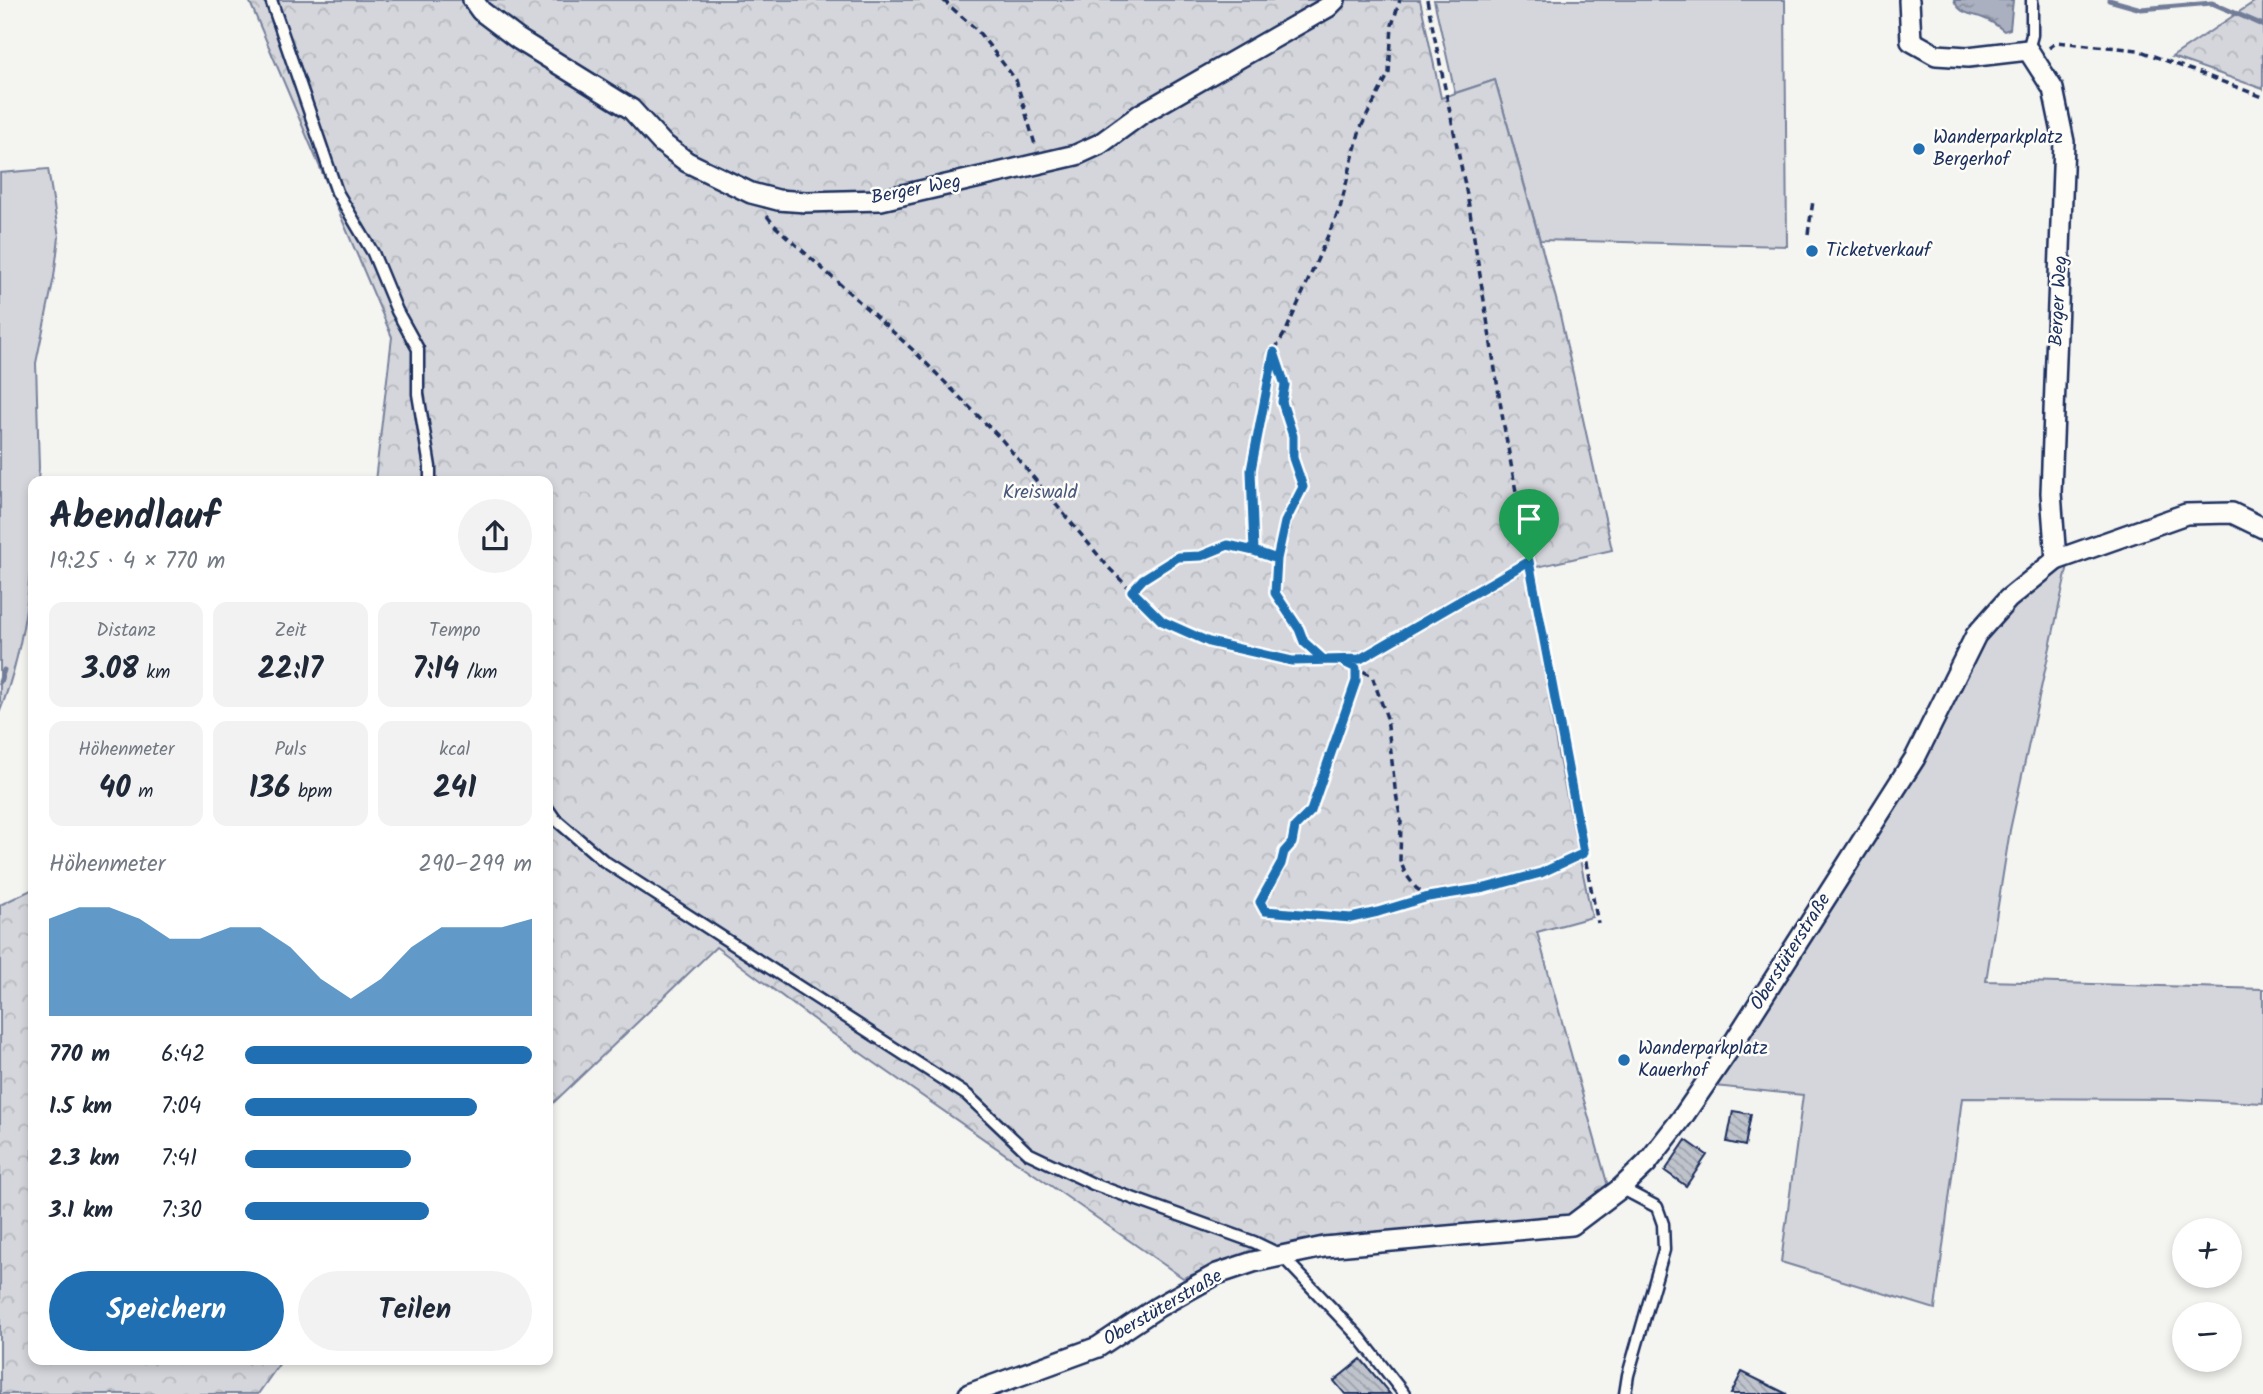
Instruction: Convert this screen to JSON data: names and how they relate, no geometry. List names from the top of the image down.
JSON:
{
  "streets": {
    "street": ["Berger Weg", "Oberstüterstraße"]
  },
  "crossings": [
    ["Berger Weg", "Oberstüterstraße"]
  ],
  "parks": ["Kreiswald"],
  "places": ["Wanderparkplatz Bergerhof", "Ticketverkauf", "Wanderparkplatz Kauerhof"],
  "page": {
    "heading": ["Abendlauf", "19:25 · 4 × 770 m"],
    "stats": [
      ["Distanz", "3.08 km"],
      ["Zeit", "22:17"],
      ["Tempo", "7:14 /km"],
      ["Höhenmeter", "40 m"],
      ["Puls", "136 bpm"],
      ["kcal", "241"]
    ],
    "chart": ["Höhenmeter", "290–299 m"],
    "list": [
      {
        "name": "770 m",
        "note": "6:42"
      },
      {
        "name": "1.5 km",
        "note": "7:04"
      },
      {
        "name": "2.3 km",
        "note": "7:41"
      },
      {
        "name": "3.1 km",
        "note": "7:30"
      }
    ],
    "map_buttons": ["+", "−"],
    "buttons": ["Speichern", "Teilen"]
  }
}
